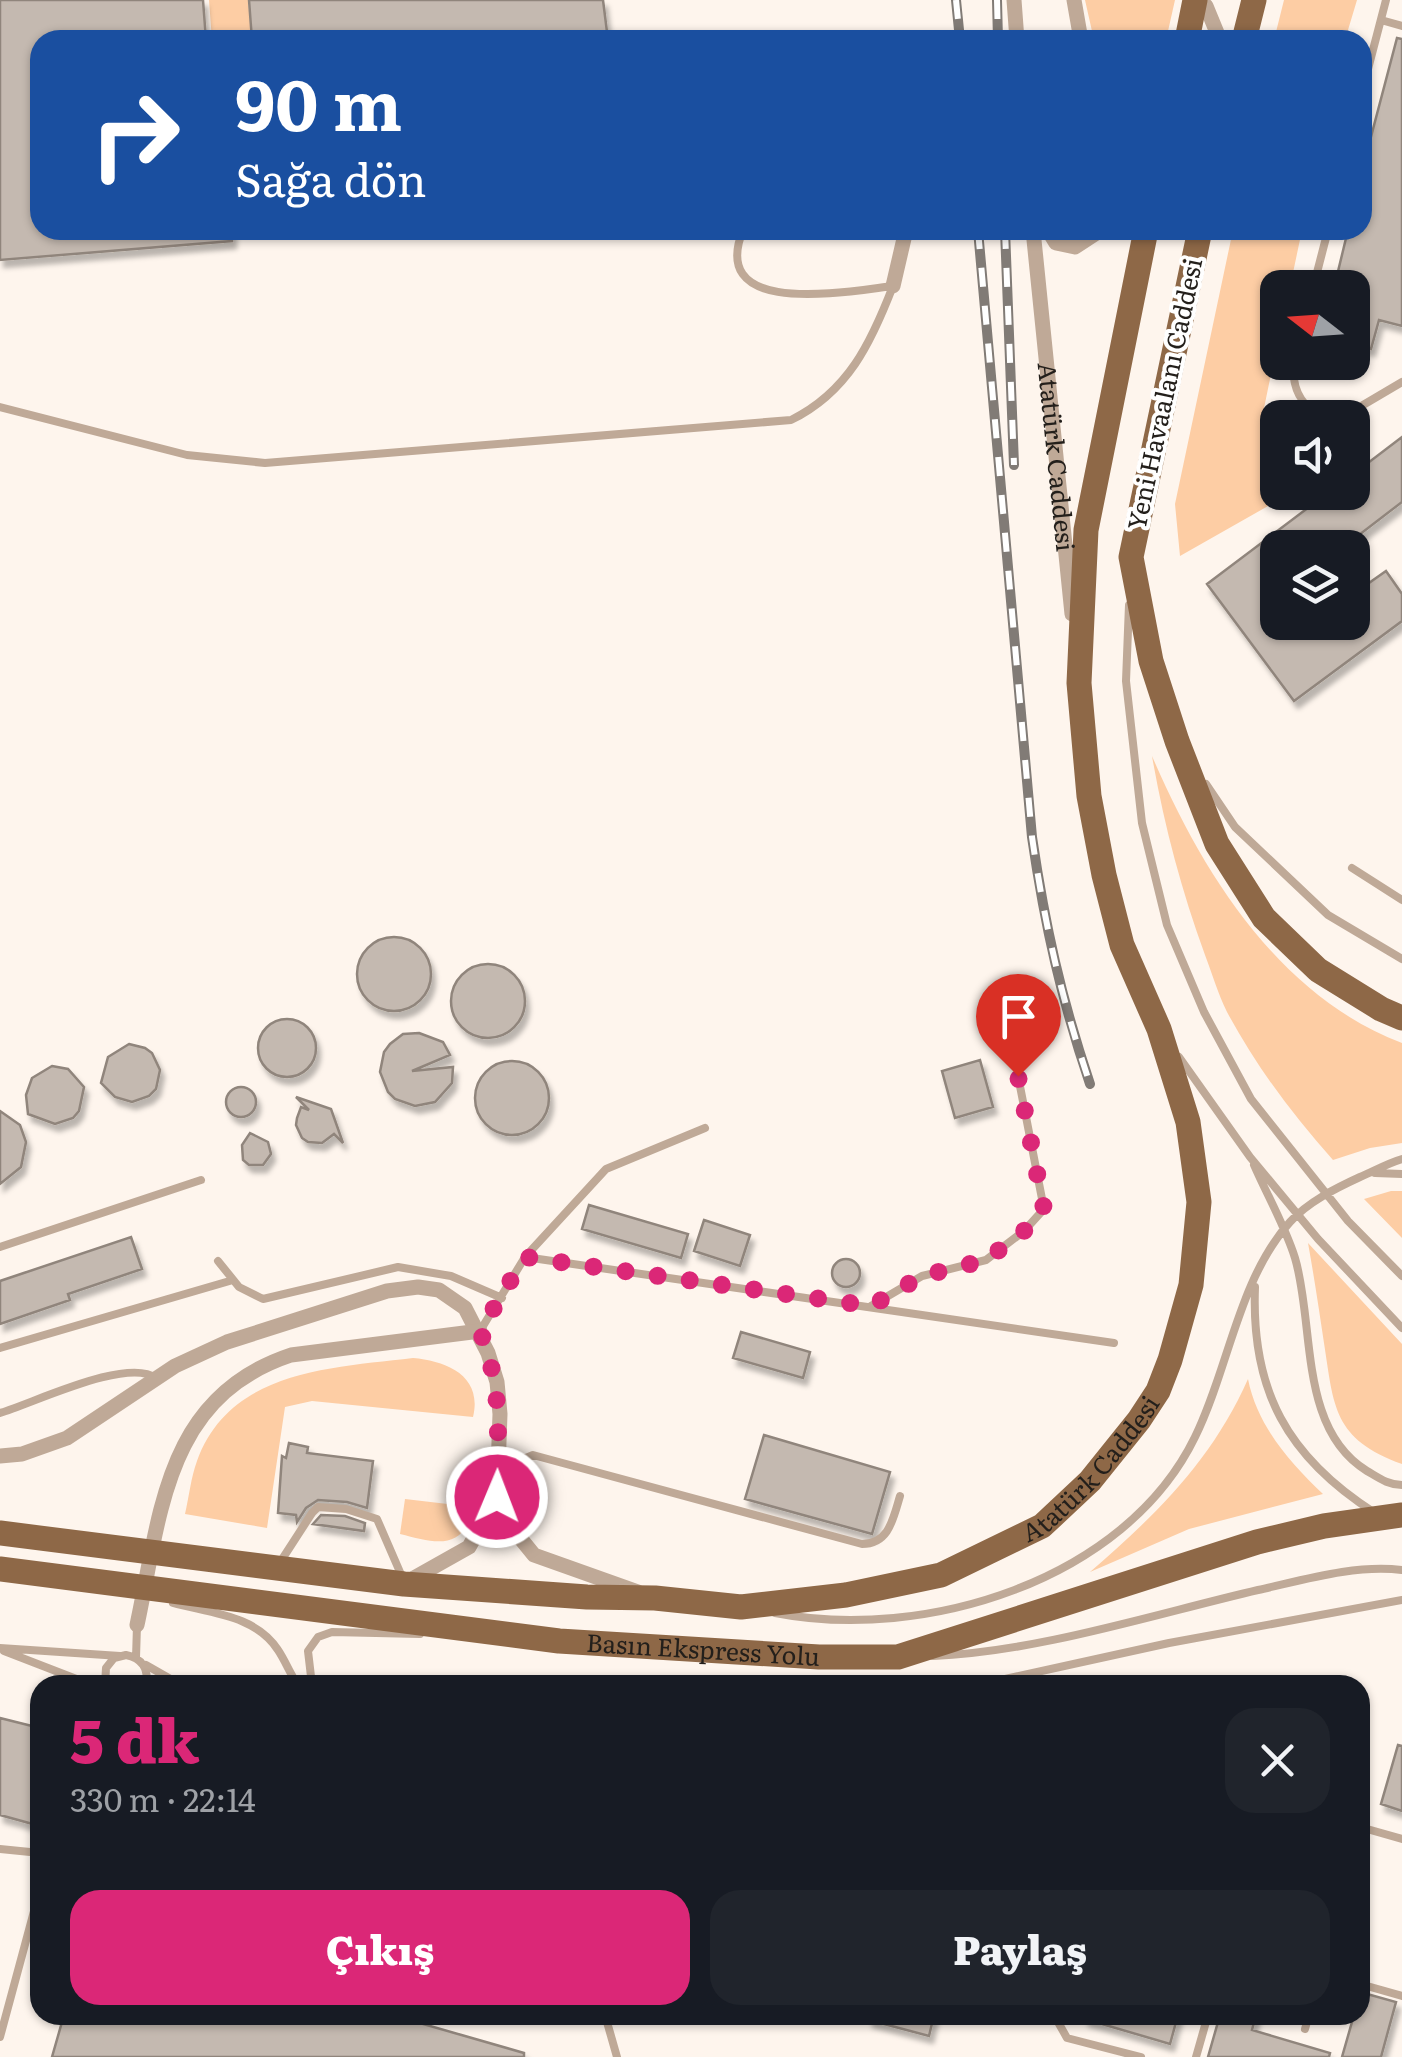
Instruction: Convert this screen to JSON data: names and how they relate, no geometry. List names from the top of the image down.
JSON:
{
  "streets": {
    "main road": ["Yeni Havaalanı Caddesi", "Atatürk Caddesi", "Basın Ekspress Yolu"]
  },
  "crossings": [
    ["Atatürk Caddesi", "Basın Ekspress Yolu"]
  ],
  "north": "left",
  "page": {
    "turn": ["90 m", "Sağa dön"],
    "heading": ["5 dk", "330 m · 22:14"],
    "buttons": ["Çıkış", "Paylaş"]
  }
}
